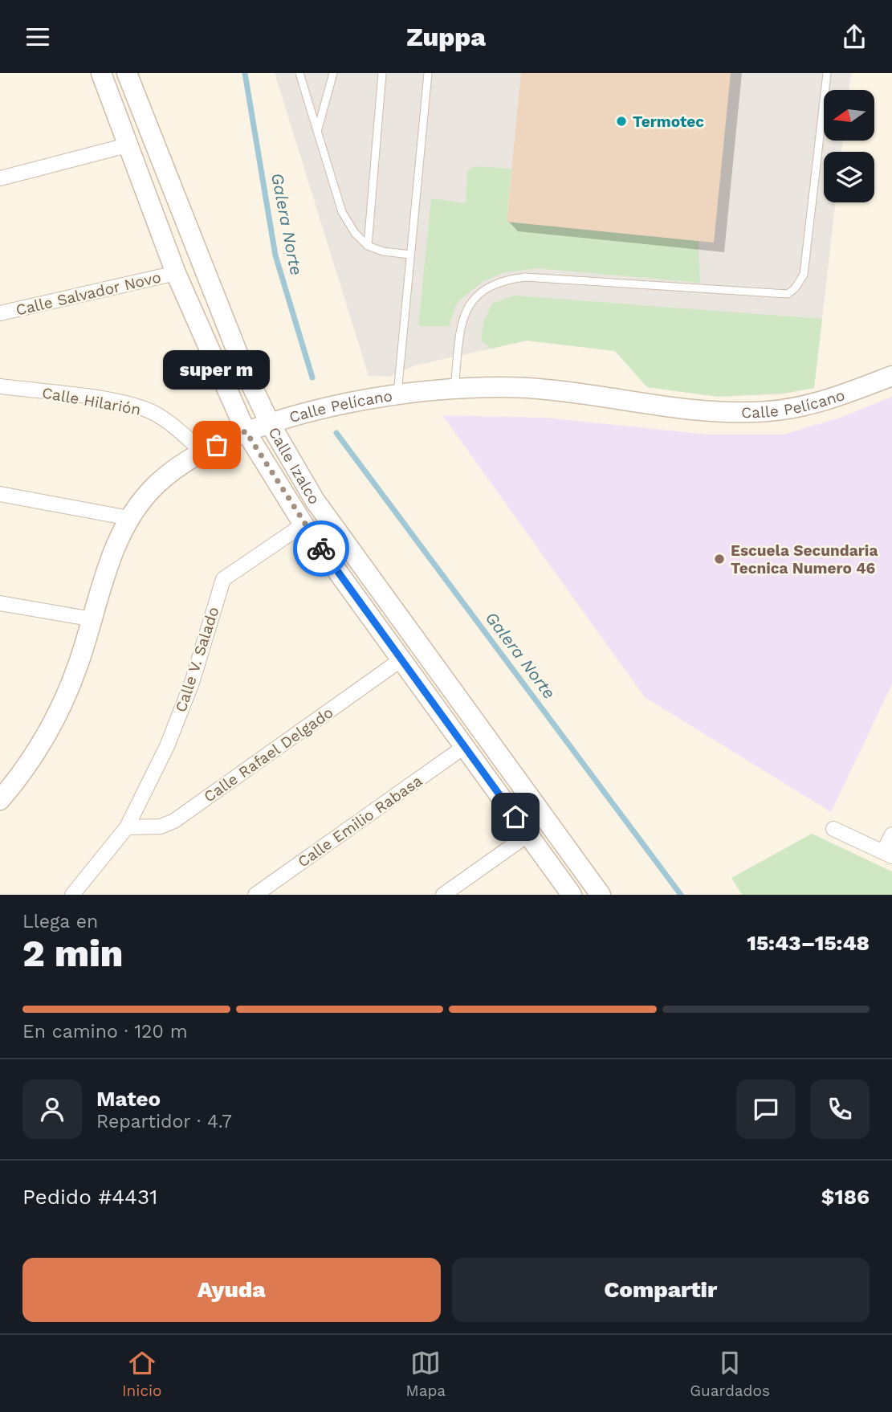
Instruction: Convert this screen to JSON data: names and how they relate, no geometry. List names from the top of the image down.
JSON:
{
  "streets": {
    "main road": ["Calle Pelícano", "Calle Izalco"],
    "street": [
      "Calle Salvador Novo",
      "Calle Hilarión",
      "Calle V. Salado",
      "Calle Rafael Delgado",
      "Calle Emilio Rabasa"
    ]
  },
  "crossings": [
    ["Calle Salvador Novo", "Calle Izalco"],
    ["Calle Hilarión", "Calle Pelícano"],
    ["Calle Pelícano", "Calle Izalco"],
    ["Calle Izalco", "Calle V. Salado"],
    ["Calle Izalco", "Calle Rafael Delgado"],
    ["Calle Izalco", "Calle Emilio Rabasa"],
    ["Calle V. Salado", "Calle Rafael Delgado"]
  ],
  "water": ["Galera Norte"],
  "places": ["Termotec", "super m", "Escuela Secundaria Tecnica Numero 46"],
  "north": "left",
  "page": {
    "header": "Zuppa",
    "bubble": "super m",
    "heading": ["2 min", "Llega en", "15:43–15:48"],
    "panel": [
      "Mateo",
      "Repartidor · 4.7",
      "Pedido #4431",
      "$186"
    ],
    "bar": "En camino · 120 m",
    "buttons": ["Ayuda", "Compartir"],
    "tabs": ["Inicio", "Mapa", "Guardados"]
  }
}
